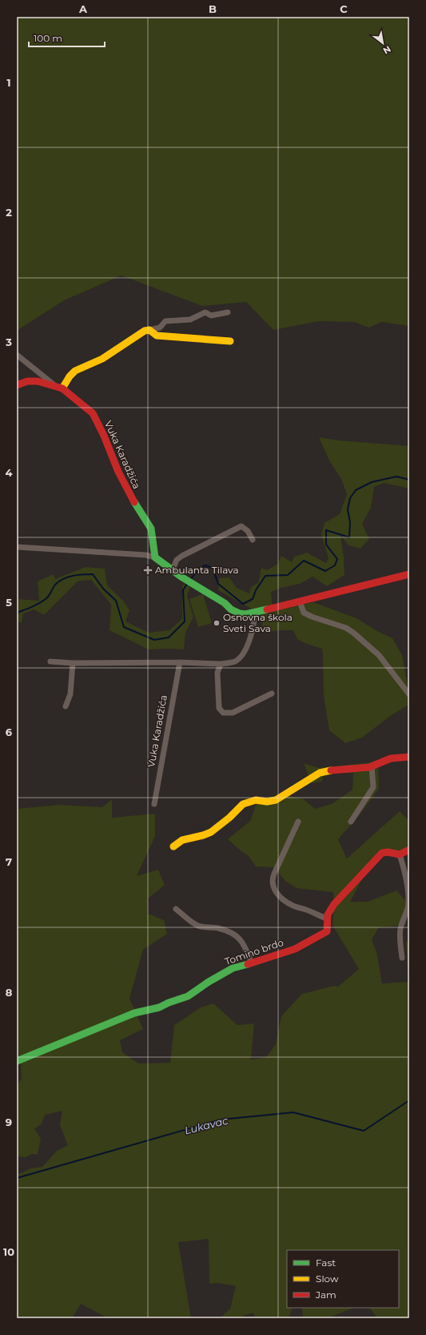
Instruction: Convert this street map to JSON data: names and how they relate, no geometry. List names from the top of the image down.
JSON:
{
  "streets": {
    "street": ["Vuka Karadžića", "Tomino brdo"]
  },
  "water": ["Lukavac"],
  "places": {
    "health": ["Ambulanta Tilava"],
    "other": ["Osnovna škola Sveti Sava"]
  },
  "legend": ["Fast", "Slow", "Jam"],
  "scale_bar": "100 m",
  "north": "bottom right",
  "grid": {
    "columns": ["A", "B", "C"],
    "rows": [
      "1",
      "2",
      "3",
      "4",
      "5",
      "6",
      "7",
      "8",
      "9",
      "10"
    ]
  }
}
